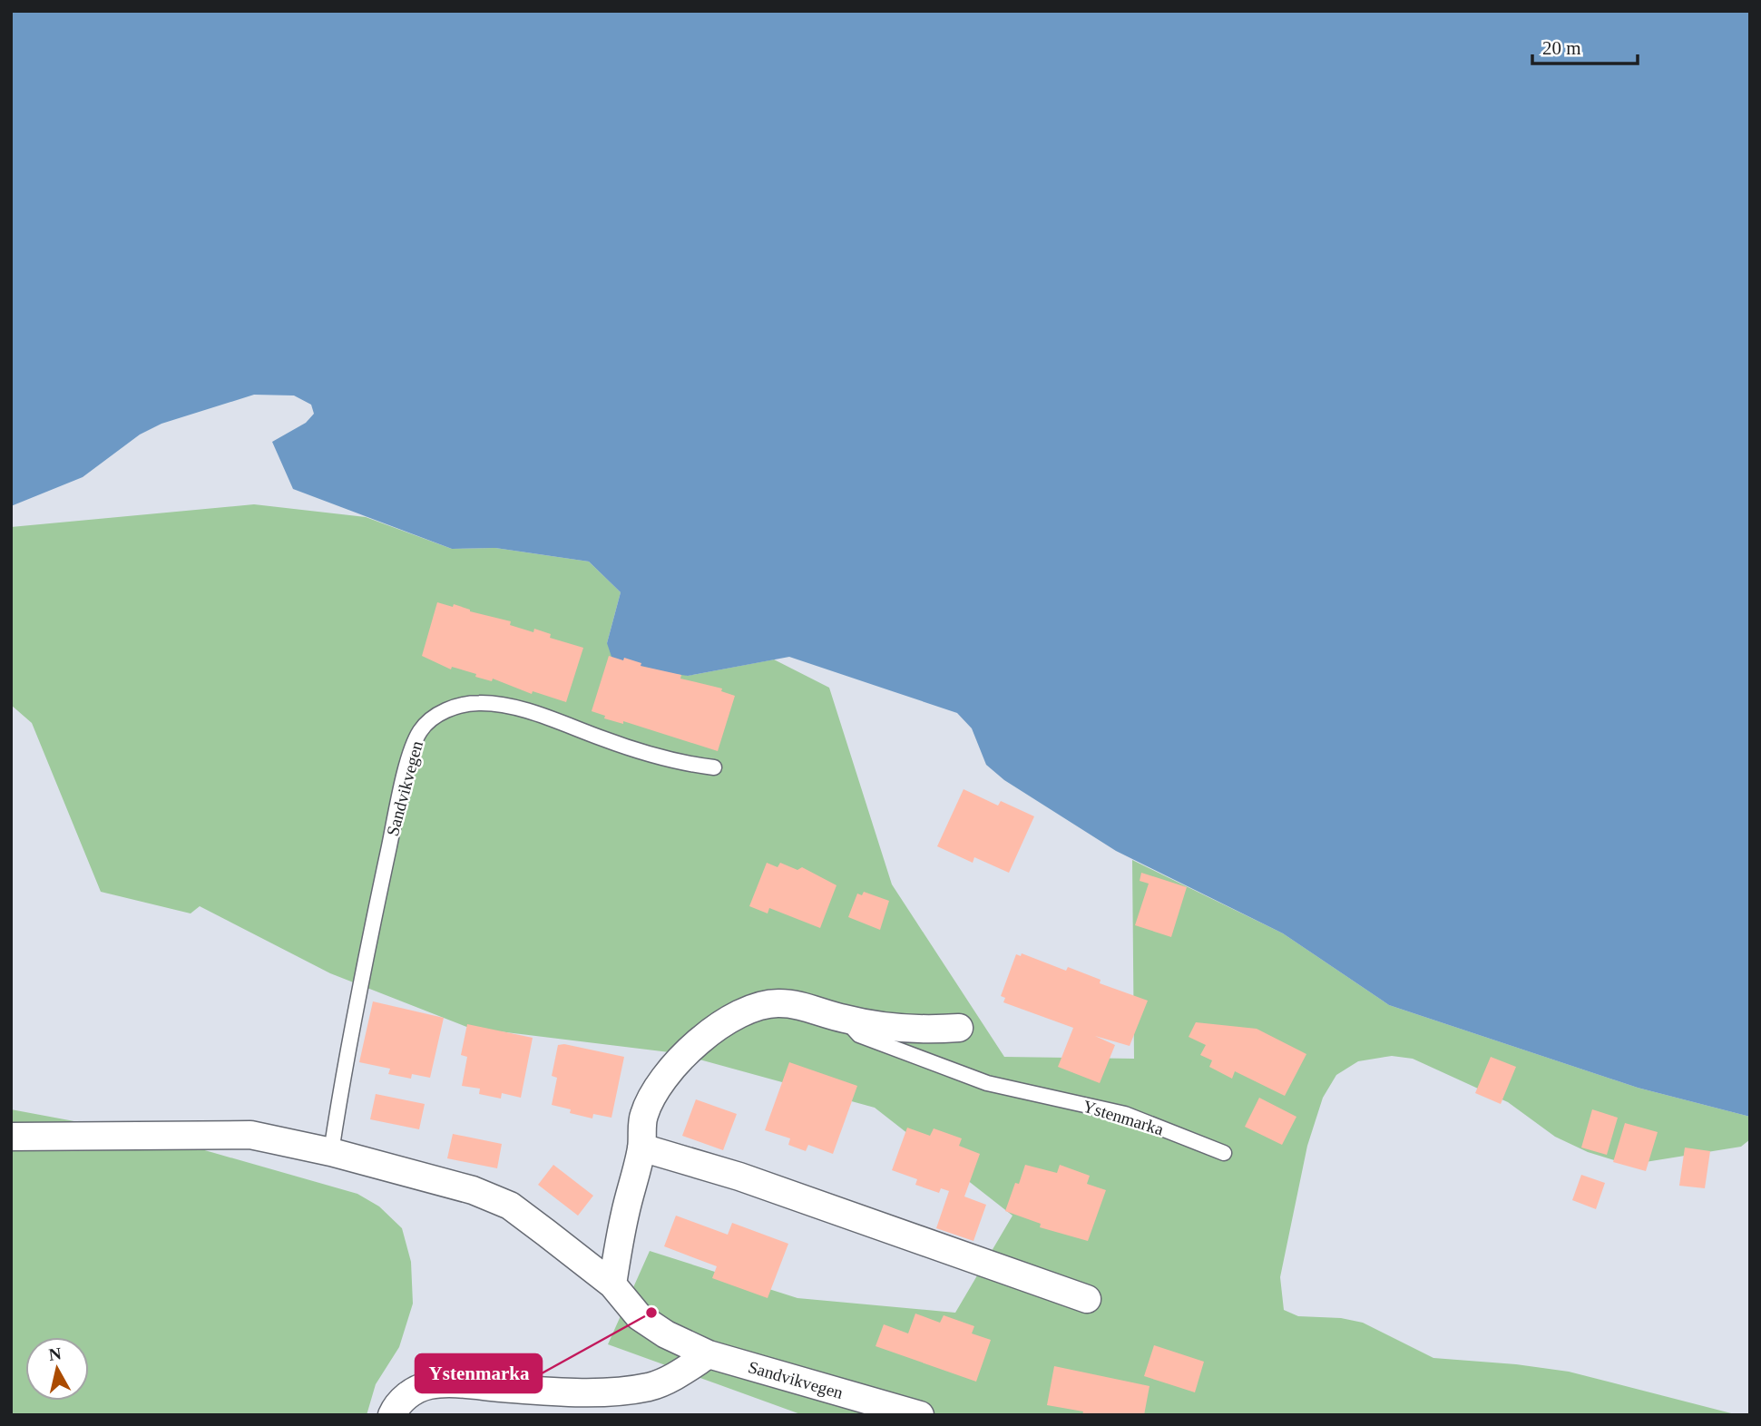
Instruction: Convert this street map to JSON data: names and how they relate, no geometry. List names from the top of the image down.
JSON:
{
  "streets": {
    "street": ["Sandvikvegen", "Ystenmarka"]
  },
  "crossings": [
    ["Sandvikvegen", "Ystenmarka"]
  ],
  "places": ["Ystenmarka"],
  "scale_bar": "20 m",
  "north": "top"
}
